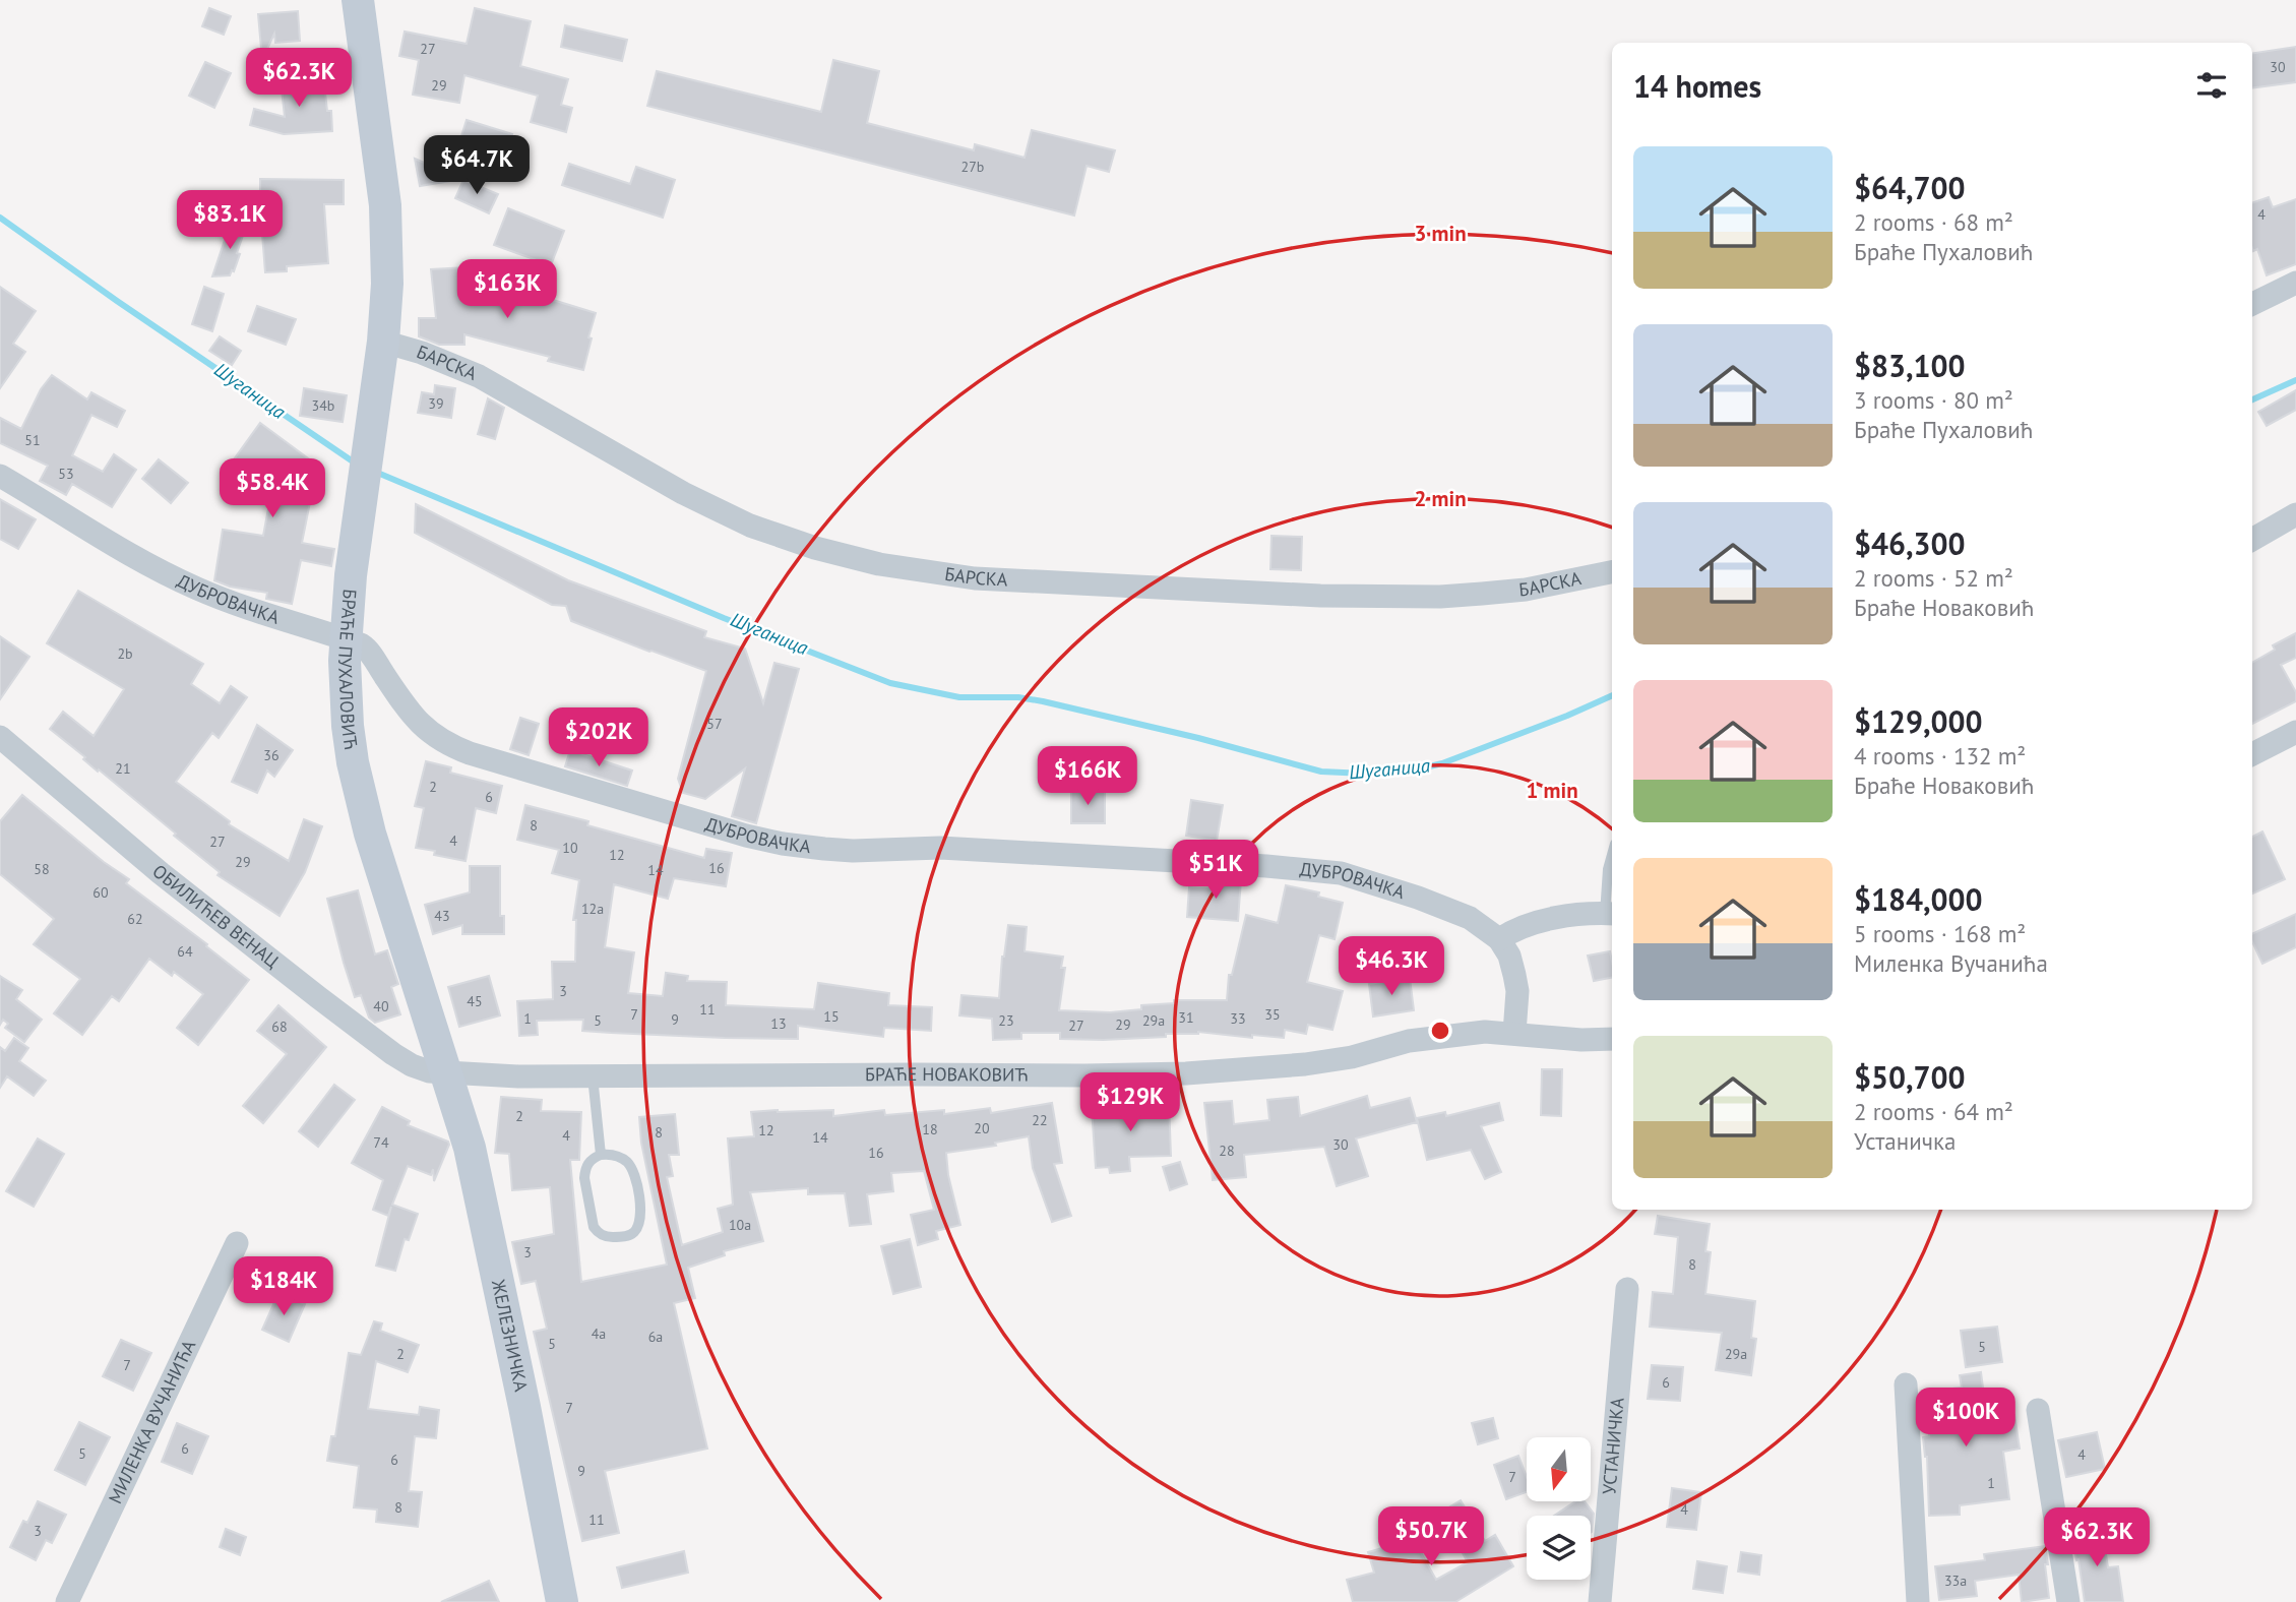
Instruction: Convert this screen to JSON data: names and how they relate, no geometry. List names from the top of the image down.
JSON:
{
  "streets": {
    "main road": ["БРАЋЕ ПУХАЛОВИЋ", "ЖЕЛЕЗНИЧКА"],
    "street": [
      "БАРСКА",
      "ДУБРОВАЧКА",
      "ОБИЛИЋЕВ ВЕНАЦ",
      "БРАЋЕ НОВАКОВИЋ",
      "МИЛЕНКА ВУЧАНИЋА",
      "УСТАНИЧКА"
    ]
  },
  "crossings": [
    ["БАРСКА", "БРАЋЕ ПУХАЛОВИЋ"],
    ["ДУБРОВАЧКА", "БРАЋЕ ПУХАЛОВИЋ"],
    ["БРАЋЕ ПУХАЛОВИЋ", "ОБИЛИЋЕВ ВЕНАЦ"],
    ["БРАЋЕ ПУХАЛОВИЋ", "БРАЋЕ НОВАКОВИЋ"],
    ["БРАЋЕ ПУХАЛОВИЋ", "ЖЕЛЕЗНИЧКА"],
    ["ОБИЛИЋЕВ ВЕНАЦ", "БРАЋЕ НОВАКОВИЋ"],
    ["ОБИЛИЋЕВ ВЕНАЦ", "ЖЕЛЕЗНИЧКА"],
    ["БРАЋЕ НОВАКОВИЋ", "ЖЕЛЕЗНИЧКА"]
  ],
  "water": ["Шуганица"],
  "house_numbers": [
    "27",
    "30",
    "29",
    "27b",
    "4",
    "39",
    "34b",
    "51",
    "53",
    "2b",
    "57",
    "36",
    "21",
    "2",
    "6",
    "8",
    "4",
    "27",
    "10",
    "12",
    "29",
    "16",
    "58",
    "14",
    "60",
    "12a",
    "43",
    "62",
    "64",
    "3",
    "45",
    "40",
    "11",
    "7",
    "35",
    "15",
    "31",
    "1",
    "33",
    "9",
    "5",
    "23",
    "29a",
    "13",
    "29",
    "27",
    "68",
    "2",
    "22",
    "20",
    "18",
    "12",
    "8",
    "4",
    "14",
    "74",
    "30",
    "28",
    "16",
    "10a",
    "3",
    "8",
    "4a",
    "6a",
    "5",
    "5",
    "2",
    "29a",
    "7",
    "6",
    "7",
    "6",
    "5",
    "4",
    "6",
    "9",
    "7",
    "1",
    "8",
    "4",
    "11",
    "3",
    "33a"
  ],
  "north": "bottom",
  "page": {
    "heading": "14 homes",
    "price": [
      "$62.3K",
      "$64.7K",
      "$83.1K",
      "$163K",
      "$58.4K",
      "$202K",
      "$166K",
      "$51K",
      "$46.3K",
      "$129K",
      "$184K",
      "$100K",
      "$50.7K",
      "$62.3K"
    ],
    "list": [
      {
        "name": "$64,700",
        "note": "2 rooms · 68 m² · Браће Пухаловић"
      },
      {
        "name": "$83,100",
        "note": "3 rooms · 80 m² · Браће Пухаловић"
      },
      {
        "name": "$46,300",
        "note": "2 rooms · 52 m² · Браће Новаковић"
      },
      {
        "name": "$129,000",
        "note": "4 rooms · 132 m² · Браће Новаковић"
      },
      {
        "name": "$184,000",
        "note": "5 rooms · 168 m² · Миленка Вучанића"
      },
      {
        "name": "$50,700",
        "note": "2 rooms · 64 m² · Устаничка"
      }
    ]
  },
  "rings": ["3 min", "2 min", "1 min"]
}
